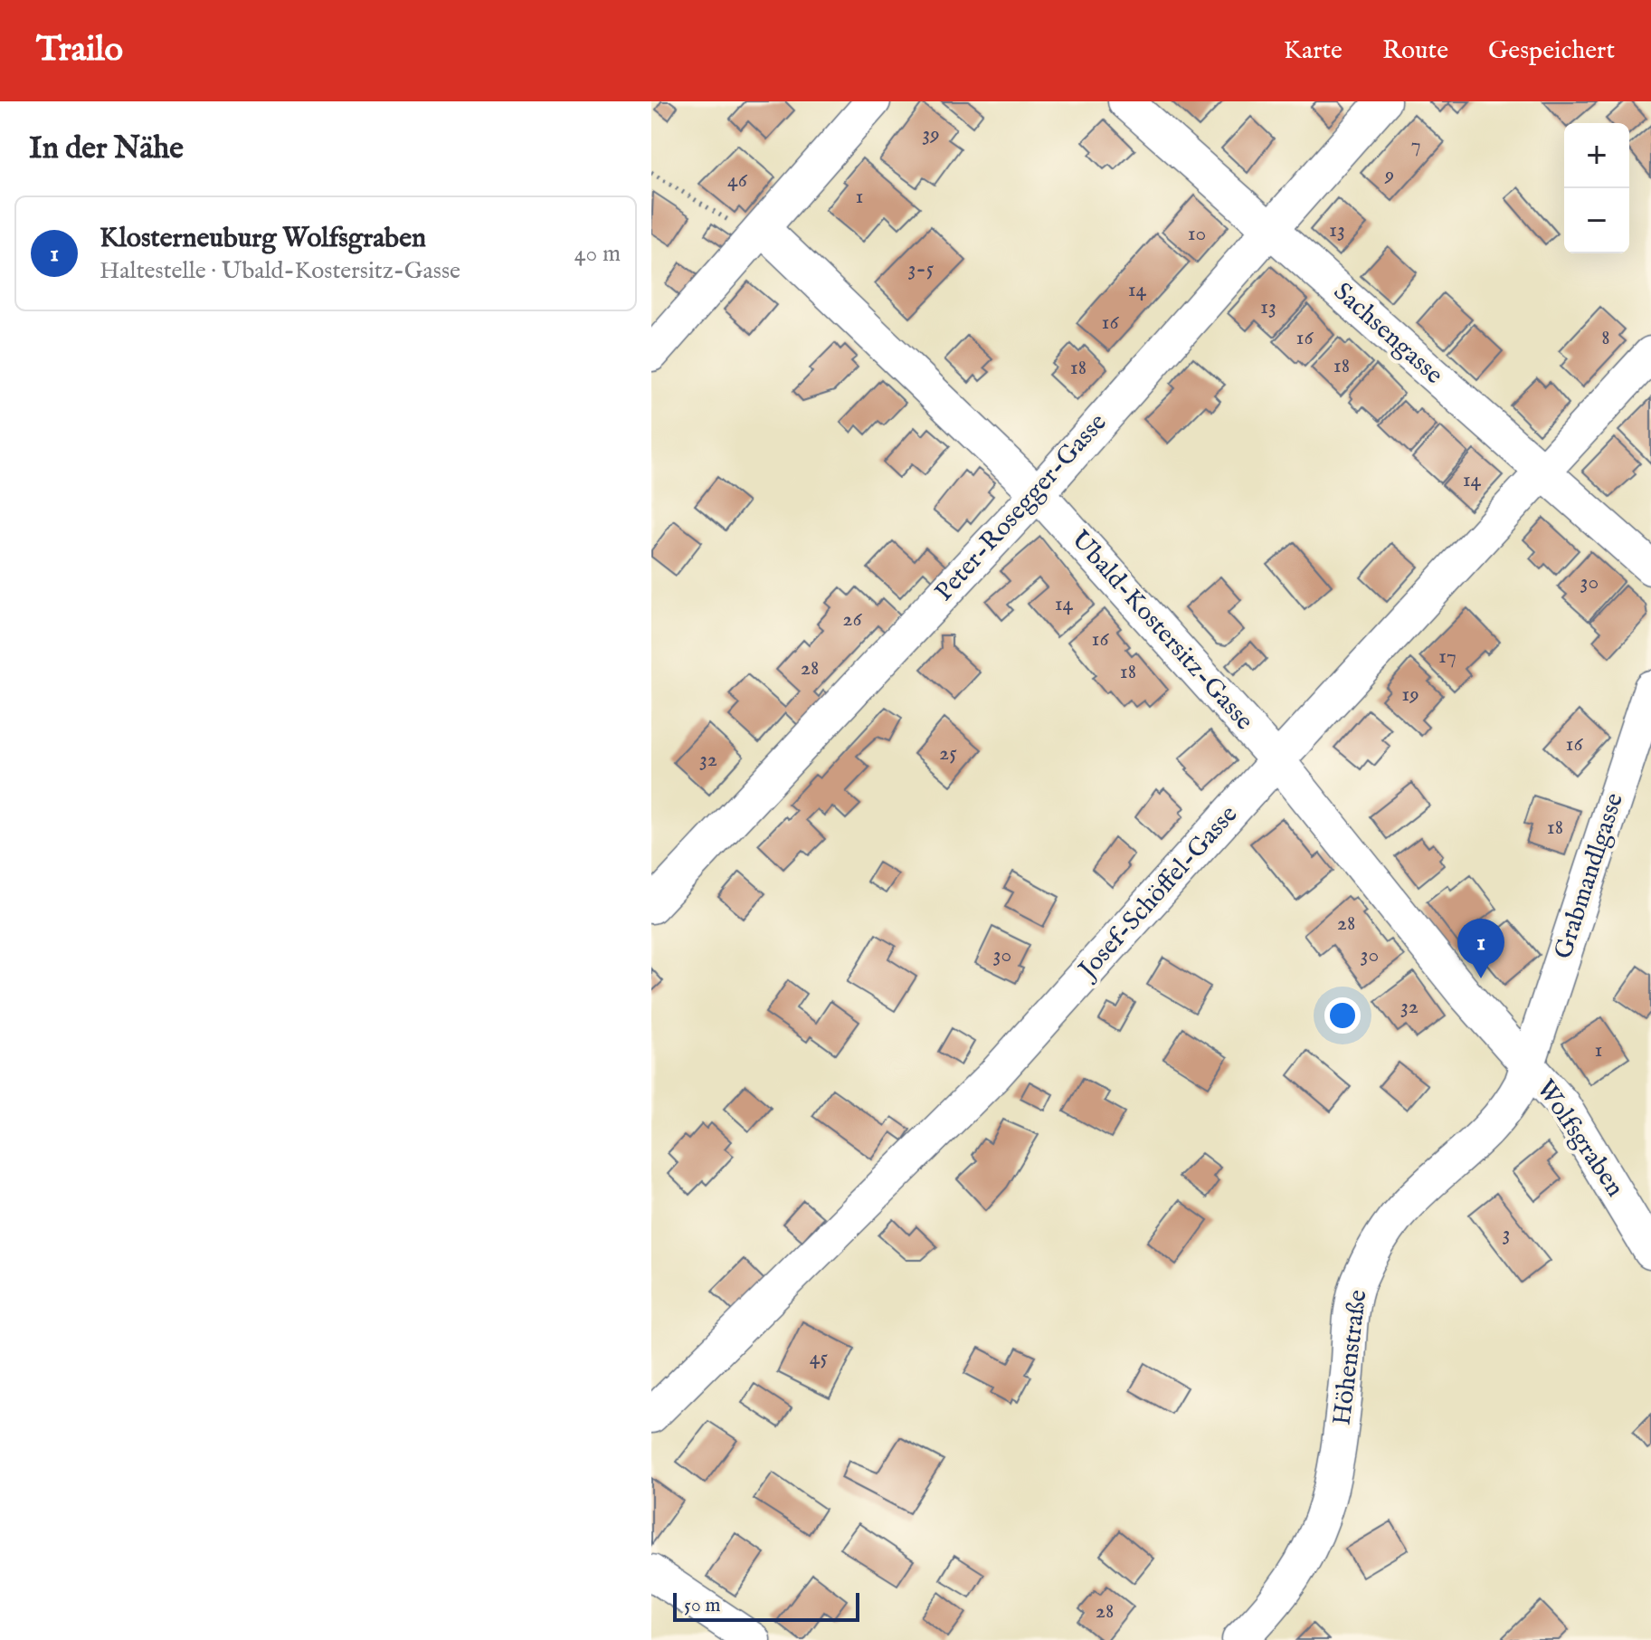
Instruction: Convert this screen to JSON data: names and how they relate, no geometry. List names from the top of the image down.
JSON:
{
  "streets": {
    "street": [
      "Sachsengasse",
      "Peter-Rosegger-Gasse",
      "Ubald-Kostersitz-Gasse",
      "Grabmandlgasse",
      "Josef-Schöffel-Gasse",
      "Wolfsgraben",
      "Höhenstraße"
    ]
  },
  "crossings": [
    ["Sachsengasse", "Peter-Rosegger-Gasse"],
    ["Sachsengasse", "Josef-Schöffel-Gasse"],
    ["Peter-Rosegger-Gasse", "Ubald-Kostersitz-Gasse"],
    ["Ubald-Kostersitz-Gasse", "Grabmandlgasse"],
    ["Ubald-Kostersitz-Gasse", "Josef-Schöffel-Gasse"],
    ["Ubald-Kostersitz-Gasse", "Wolfsgraben"],
    ["Ubald-Kostersitz-Gasse", "Höhenstraße"],
    ["Grabmandlgasse", "Wolfsgraben"],
    ["Grabmandlgasse", "Höhenstraße"],
    ["Wolfsgraben", "Höhenstraße"]
  ],
  "house_numbers": [
    "39",
    "7",
    "9",
    "46",
    "1",
    "13",
    "10",
    "3-5",
    "14",
    "13",
    "16",
    "16",
    "8",
    "18",
    "18",
    "14",
    "30",
    "14",
    "26",
    "16",
    "17",
    "28",
    "18",
    "19",
    "16",
    "25",
    "32",
    "18",
    "28",
    "30",
    "30",
    "32",
    "1",
    "3",
    "45",
    "28"
  ],
  "scale_bar": "50 m",
  "page": {
    "header": "Trailo",
    "nav": ["Karte", "Route", "Gespeichert"],
    "heading": "In der Nähe",
    "map_buttons": ["+", "−"],
    "list": [
      {
        "mark": "1",
        "name": "Klosterneuburg Wolfsgraben",
        "note": "Haltestelle · Ubald-Kostersitz-Gasse",
        "value": "40 m"
      }
    ],
    "pins": "1",
    "scale": "50 m"
  }
}
